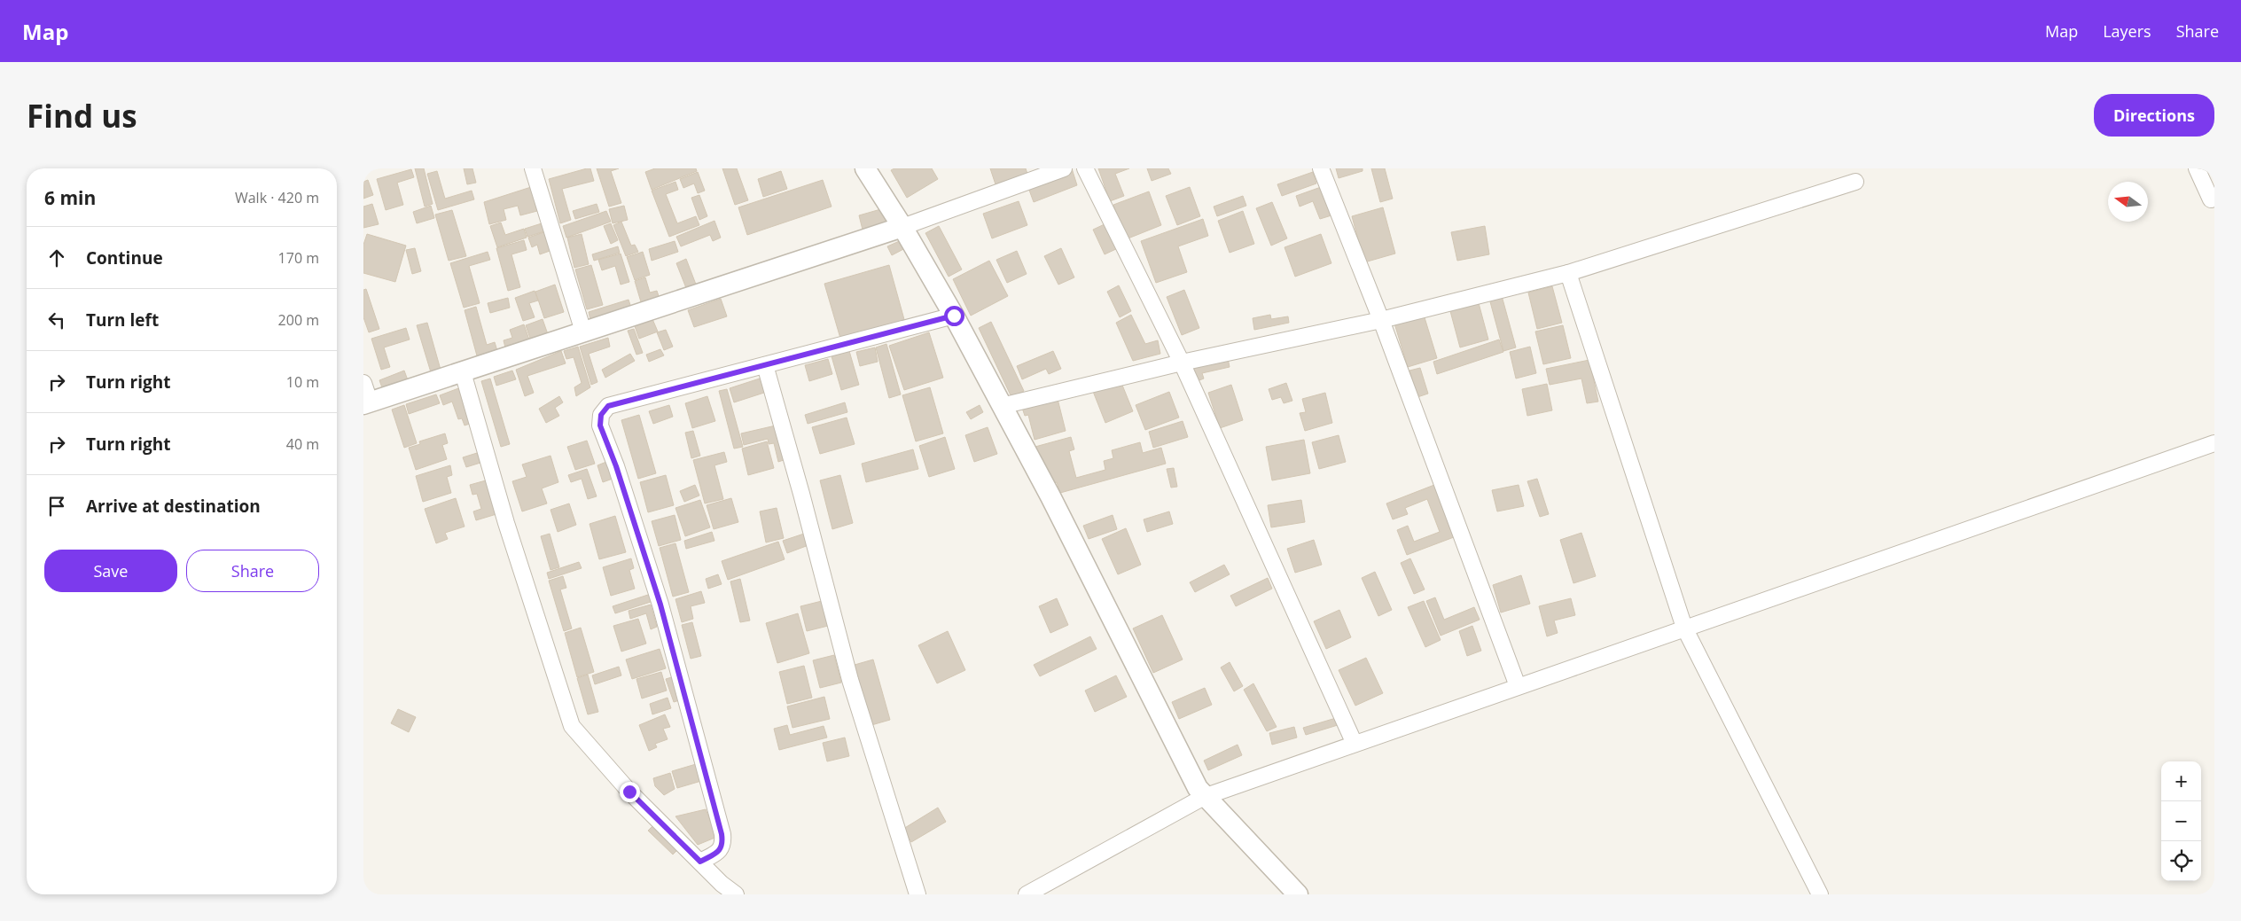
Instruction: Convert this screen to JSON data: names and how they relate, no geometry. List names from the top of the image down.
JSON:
{
  "north": "left",
  "page": {
    "header": "Map",
    "nav": ["Map", "Layers", "Share"],
    "buttons": [
      "Directions",
      ["Save", "Share"]
    ],
    "title": "Find us",
    "heading": ["6 min", "Walk · 420 m"],
    "list": [
      ["Continue", "170 m"],
      ["Turn left", "200 m"],
      ["Turn right", "10 m"],
      ["Turn right", "40 m"],
      "Arrive at destination"
    ],
    "map_buttons": ["+", "−"]
  }
}
